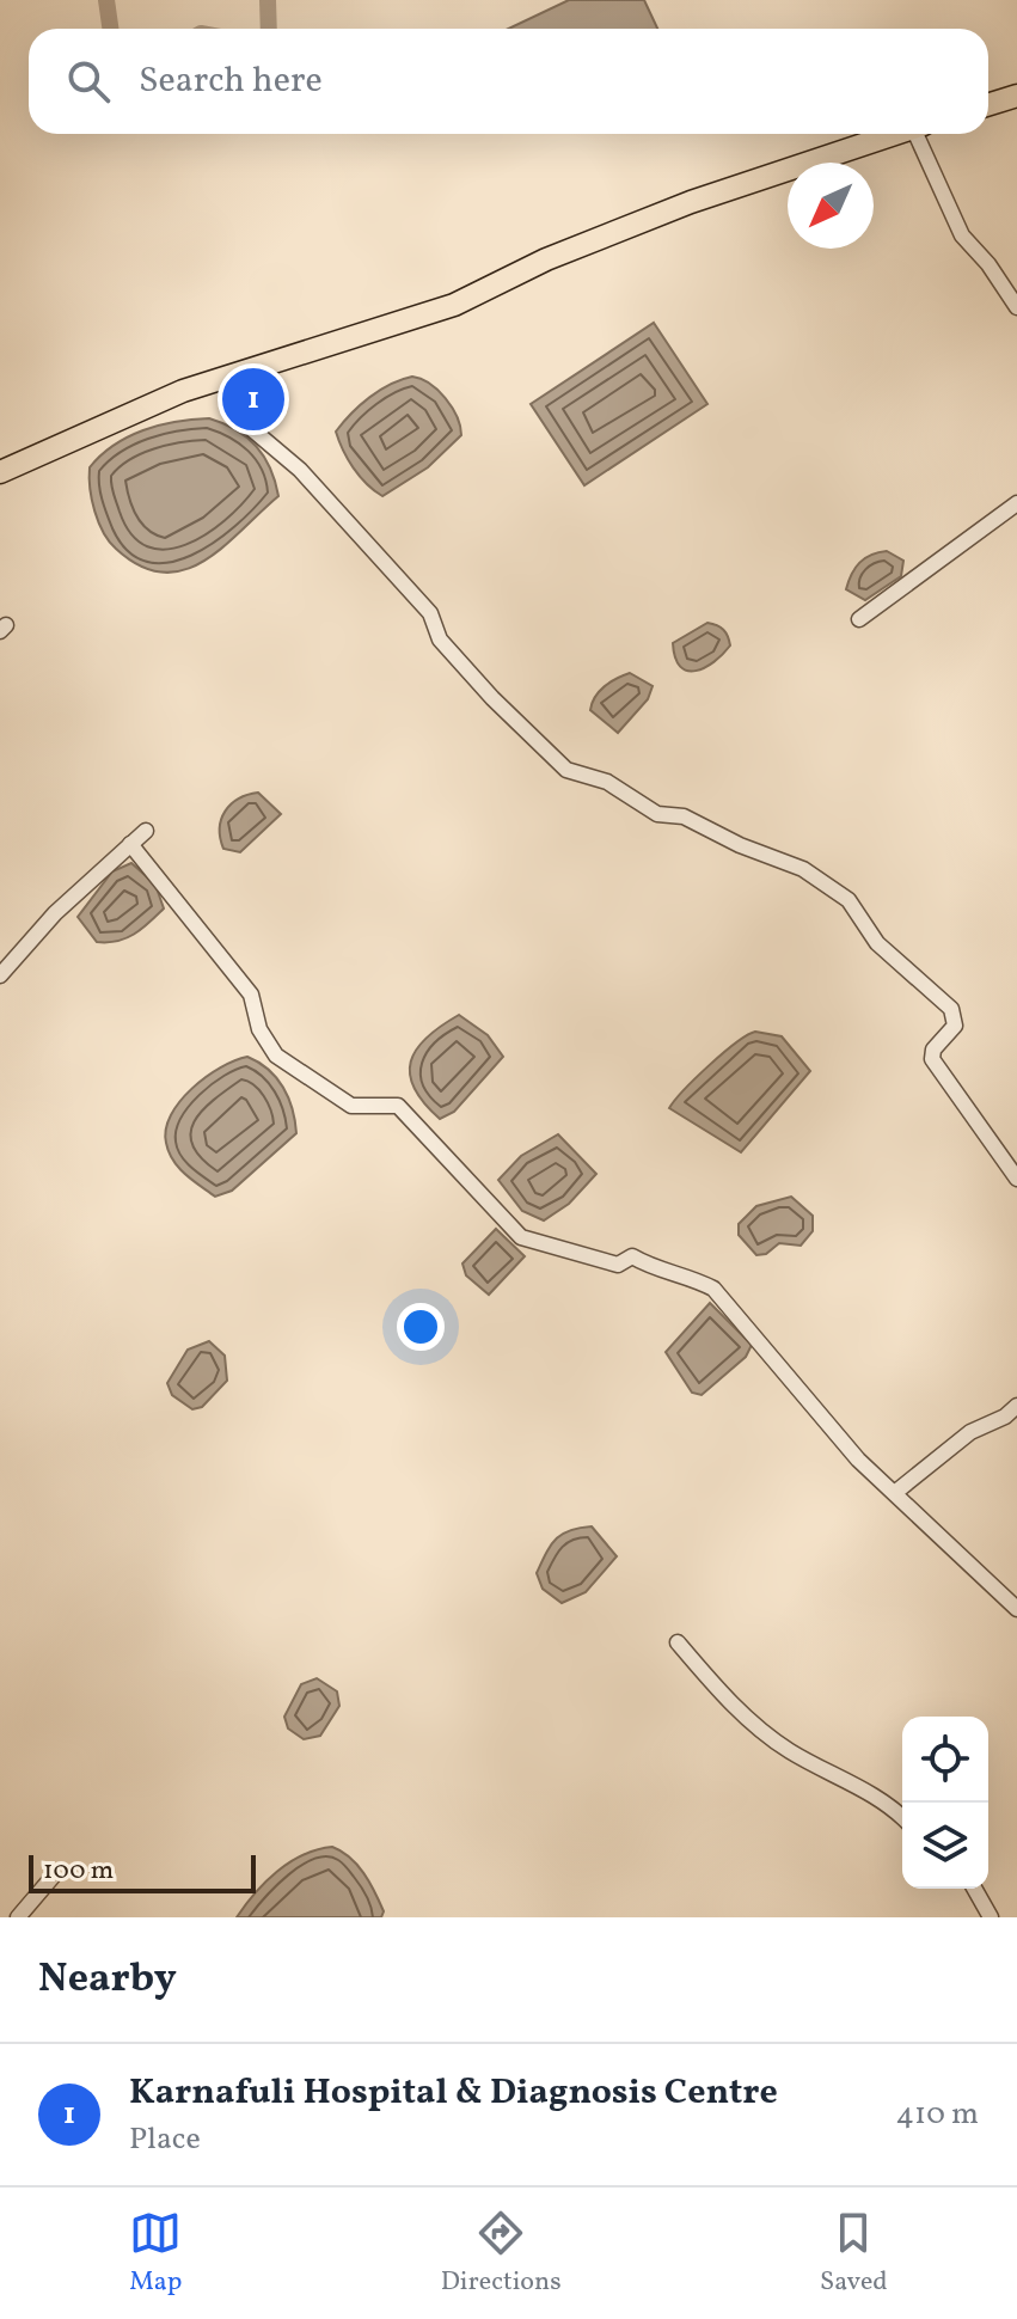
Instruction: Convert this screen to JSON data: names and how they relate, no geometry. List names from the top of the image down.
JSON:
{
  "scale_bar": "100 m",
  "north": "bottom left",
  "page": {
    "search": "Search here",
    "pins": "1",
    "scale": "100 m",
    "heading": "Nearby",
    "list": [
      {
        "mark": "1",
        "name": "Karnafuli Hospital & Diagnosis Centre",
        "note": "Place",
        "value": "410 m"
      }
    ],
    "nav": ["Map", "Directions", "Saved"]
  }
}
